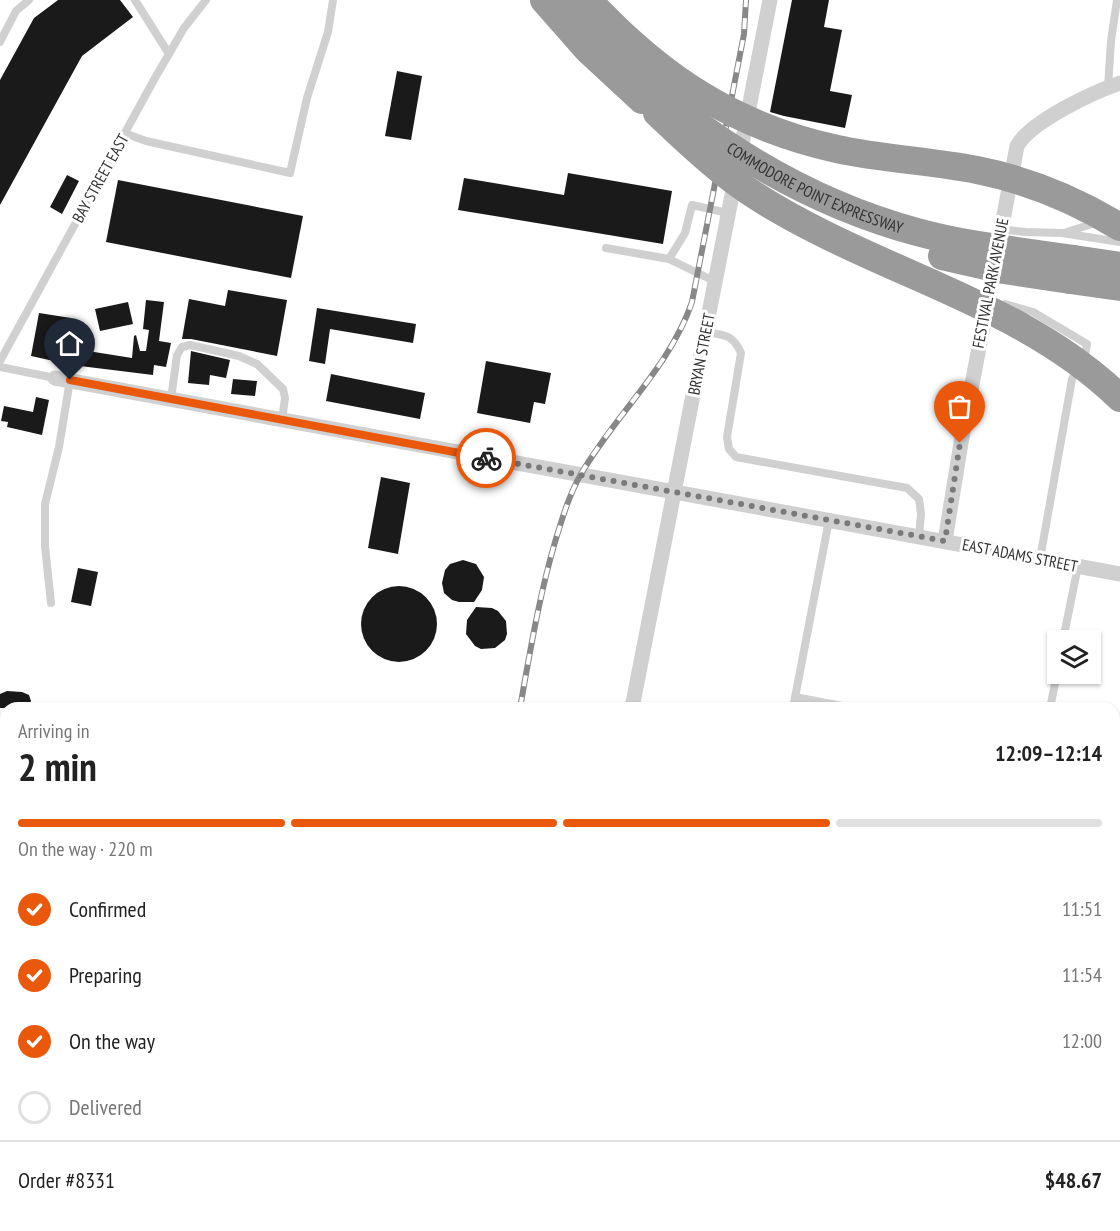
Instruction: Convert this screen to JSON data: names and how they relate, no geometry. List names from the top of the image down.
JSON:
{
  "streets": {
    "highway": ["COMMODORE POINT EXPRESSWAY"],
    "street": ["FESTIVAL PARK AVENUE", "BRYAN STREET", "EAST ADAMS STREET"],
    "lane": ["BAY STREET EAST"]
  },
  "crossings": [
    ["FESTIVAL PARK AVENUE", "EAST ADAMS STREET"],
    ["BRYAN STREET", "EAST ADAMS STREET"]
  ],
  "page": {
    "heading": ["2 min", "Arriving in", "12:09–12:14"],
    "panel": ["Order #8331", "$48.67"],
    "bar": "On the way · 220 m",
    "list": [
      ["Confirmed", "11:51"],
      ["Preparing", "11:54"],
      ["On the way", "12:00"],
      "Delivered"
    ]
  }
}
